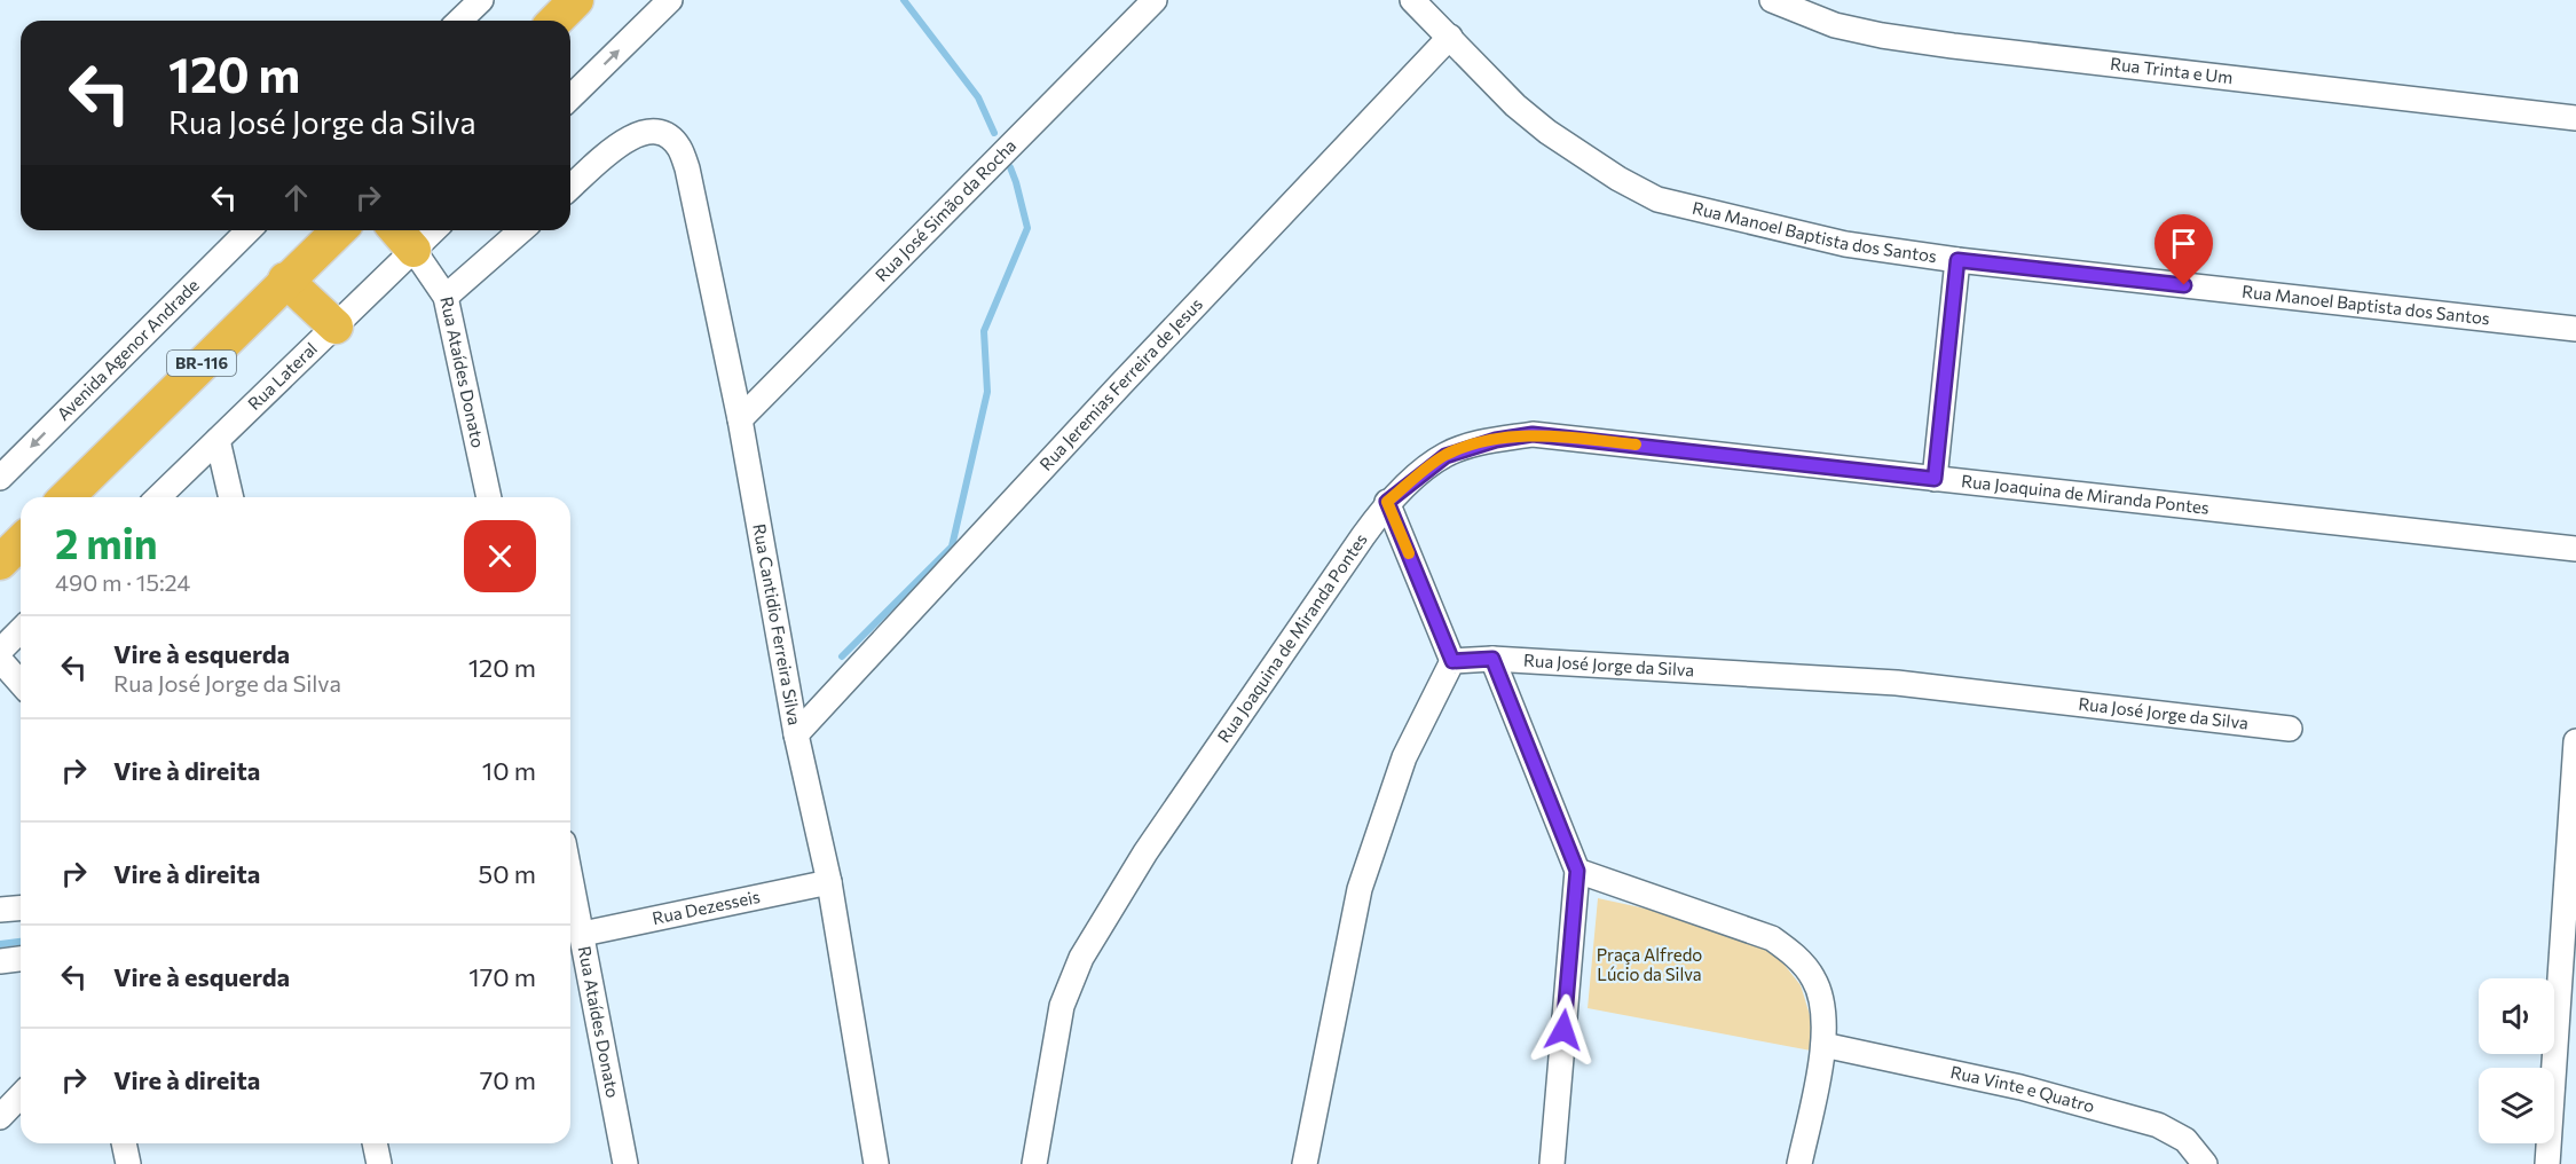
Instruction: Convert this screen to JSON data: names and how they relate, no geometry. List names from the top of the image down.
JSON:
{
  "streets": {
    "highway": ["BR-116"],
    "street": [
      "Rua Trinta e Um",
      "Rua José Simão da Rocha",
      "Rua Manoel Baptista dos Santos",
      "Avenida Agenor Andrade",
      "Rua Ataídes Donato",
      "Rua Lateral",
      "Rua Jeremias Ferreira de Jesus",
      "Rua Joaquina de Miranda Pontes",
      "Rua Cantidio Ferreira Silva",
      "Rua José Jorge da Silva",
      "Rua Dezesseis",
      "Rua Vinte e Quatro"
    ]
  },
  "crossings": [
    ["Rua José Simão da Rocha", "Rua Cantidio Ferreira Silva"],
    ["Rua Manoel Baptista dos Santos", "Rua Jeremias Ferreira de Jesus"],
    ["Rua Ataídes Donato", "Rua Lateral"],
    ["Rua Ataídes Donato", "Rua Dezesseis"],
    ["Rua Jeremias Ferreira de Jesus", "Rua Cantidio Ferreira Silva"],
    ["Rua Cantidio Ferreira Silva", "Rua Dezesseis"]
  ],
  "one_way": ["Avenida Agenor Andrade"],
  "parks": ["Praça Alfredo Lúcio da Silva"],
  "page": {
    "turn": ["120 m", "Rua José Jorge da Silva"],
    "heading": ["2 min", "490 m · 15:24"],
    "list": [
      {
        "name": "Vire à esquerda",
        "note": "Rua José Jorge da Silva",
        "value": "120 m"
      },
      {
        "name": "Vire à direita",
        "value": "10 m"
      },
      {
        "name": "Vire à direita",
        "value": "50 m"
      },
      {
        "name": "Vire à esquerda",
        "value": "170 m"
      },
      {
        "name": "Vire à direita",
        "value": "70 m"
      }
    ]
  }
}
